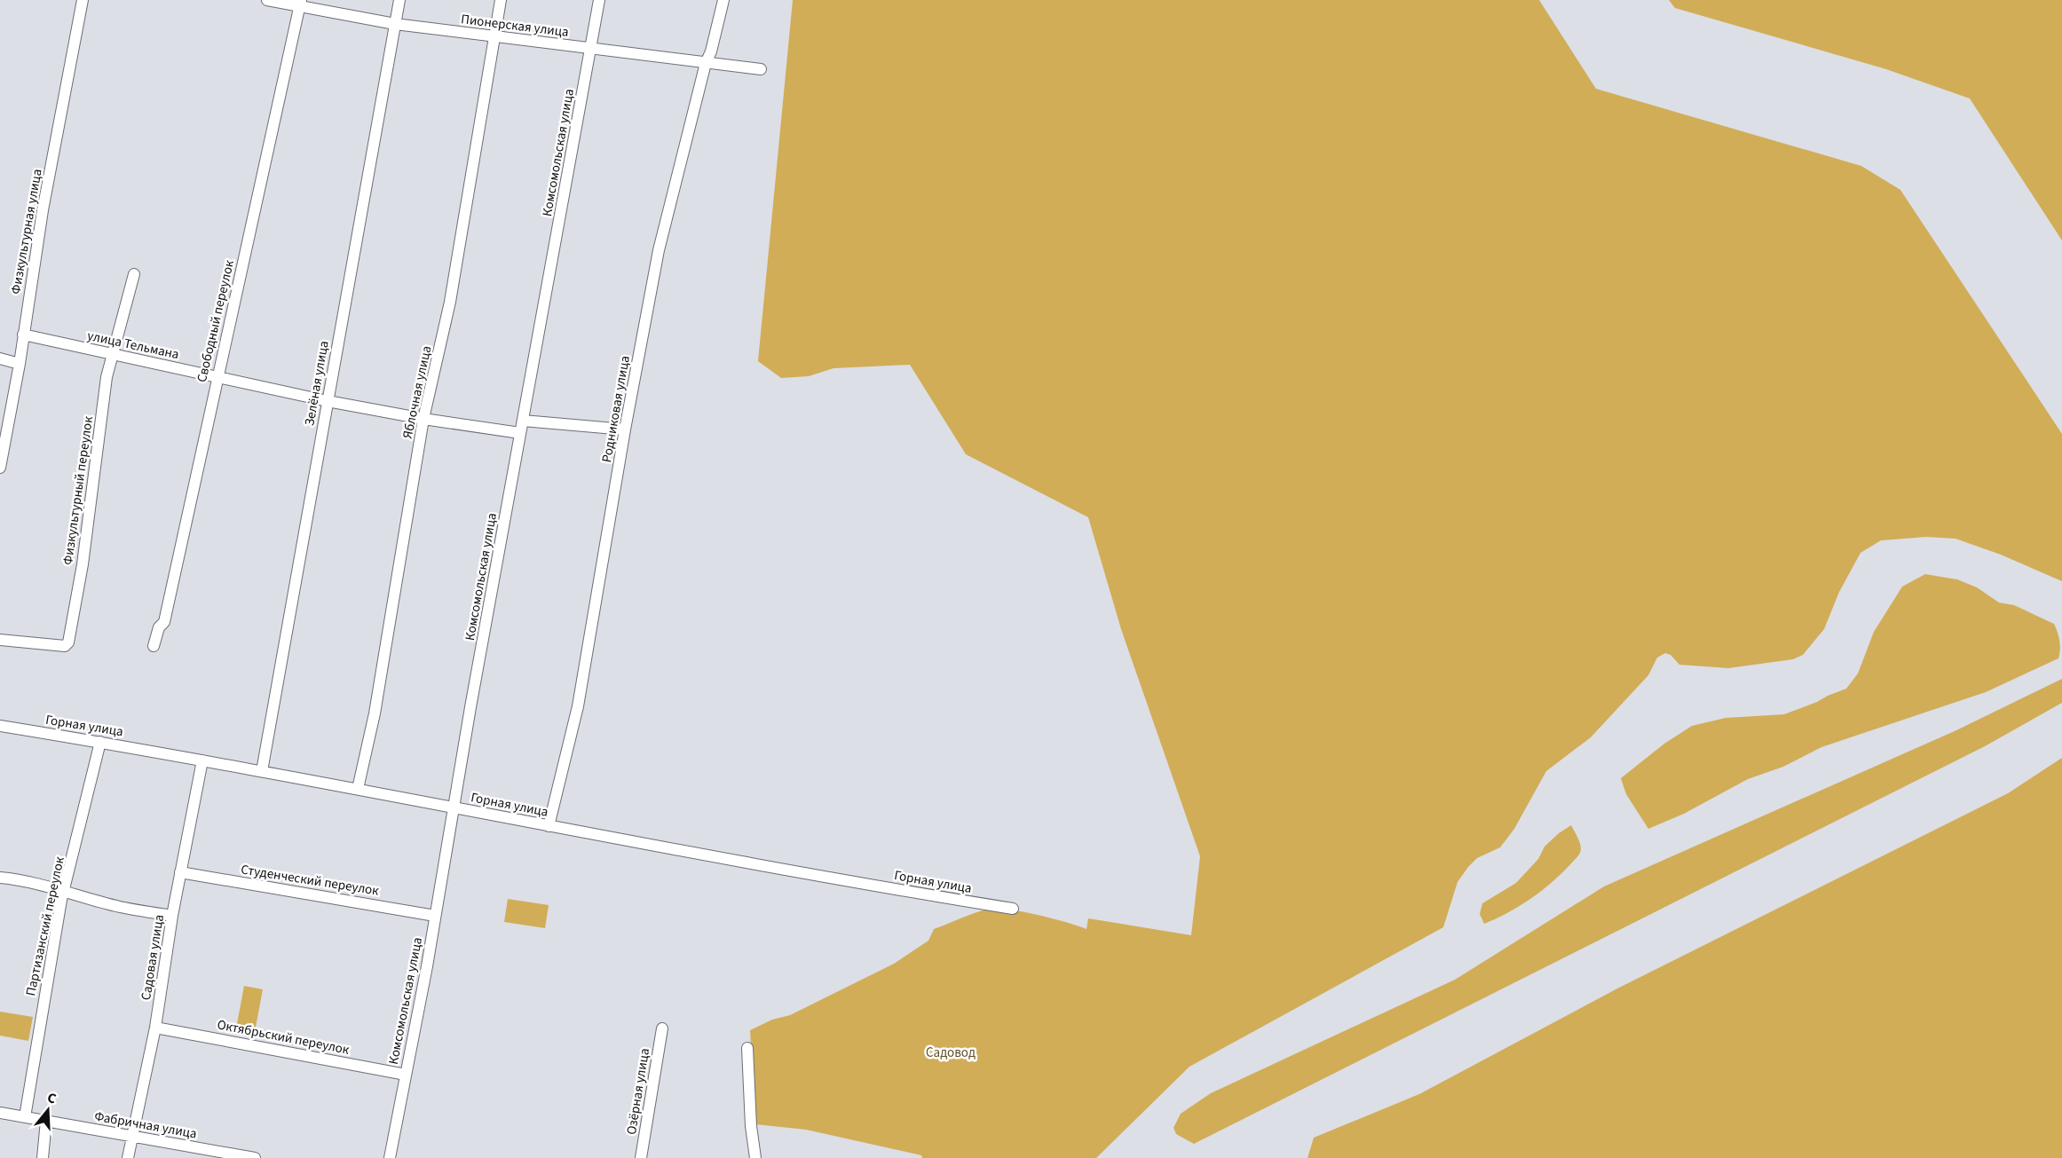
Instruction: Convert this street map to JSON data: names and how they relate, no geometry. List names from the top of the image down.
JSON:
{
  "streets": {
    "street": [
      "Пионерская улица",
      "Комсомольская улица",
      "Физкультурная улица",
      "Свободный переулок",
      "улица Тельмана",
      "Зелёная улица",
      "Яблочная улица",
      "Родниковая улица",
      "Физкультурный переулок",
      "Горная улица",
      "Студенческий переулок",
      "Партизанский переулок",
      "Садовая улица",
      "Октябрьский переулок",
      "Озёрная улица",
      "Фабричная улица"
    ]
  },
  "crossings": [
    ["Пионерская улица", "Комсомольская улица"],
    ["Пионерская улица", "Свободный переулок"],
    ["Пионерская улица", "Зелёная улица"],
    ["Пионерская улица", "Яблочная улица"],
    ["Пионерская улица", "Родниковая улица"],
    ["Комсомольская улица", "улица Тельмана"],
    ["Комсомольская улица", "Горная улица"],
    ["Комсомольская улица", "Студенческий переулок"],
    ["Комсомольская улица", "Октябрьский переулок"],
    ["Физкультурная улица", "улица Тельмана"],
    ["Свободный переулок", "улица Тельмана"],
    ["улица Тельмана", "Зелёная улица"],
    ["улица Тельмана", "Яблочная улица"],
    ["улица Тельмана", "Физкультурный переулок"],
    ["Зелёная улица", "Горная улица"],
    ["Яблочная улица", "Горная улица"],
    ["Родниковая улица", "Горная улица"],
    ["Горная улица", "Партизанский переулок"],
    ["Горная улица", "Садовая улица"],
    ["Студенческий переулок", "Садовая улица"],
    ["Партизанский переулок", "Фабричная улица"],
    ["Садовая улица", "Октябрьский переулок"],
    ["Садовая улица", "Фабричная улица"]
  ],
  "parks": ["Садовод"],
  "north": "top"
}
